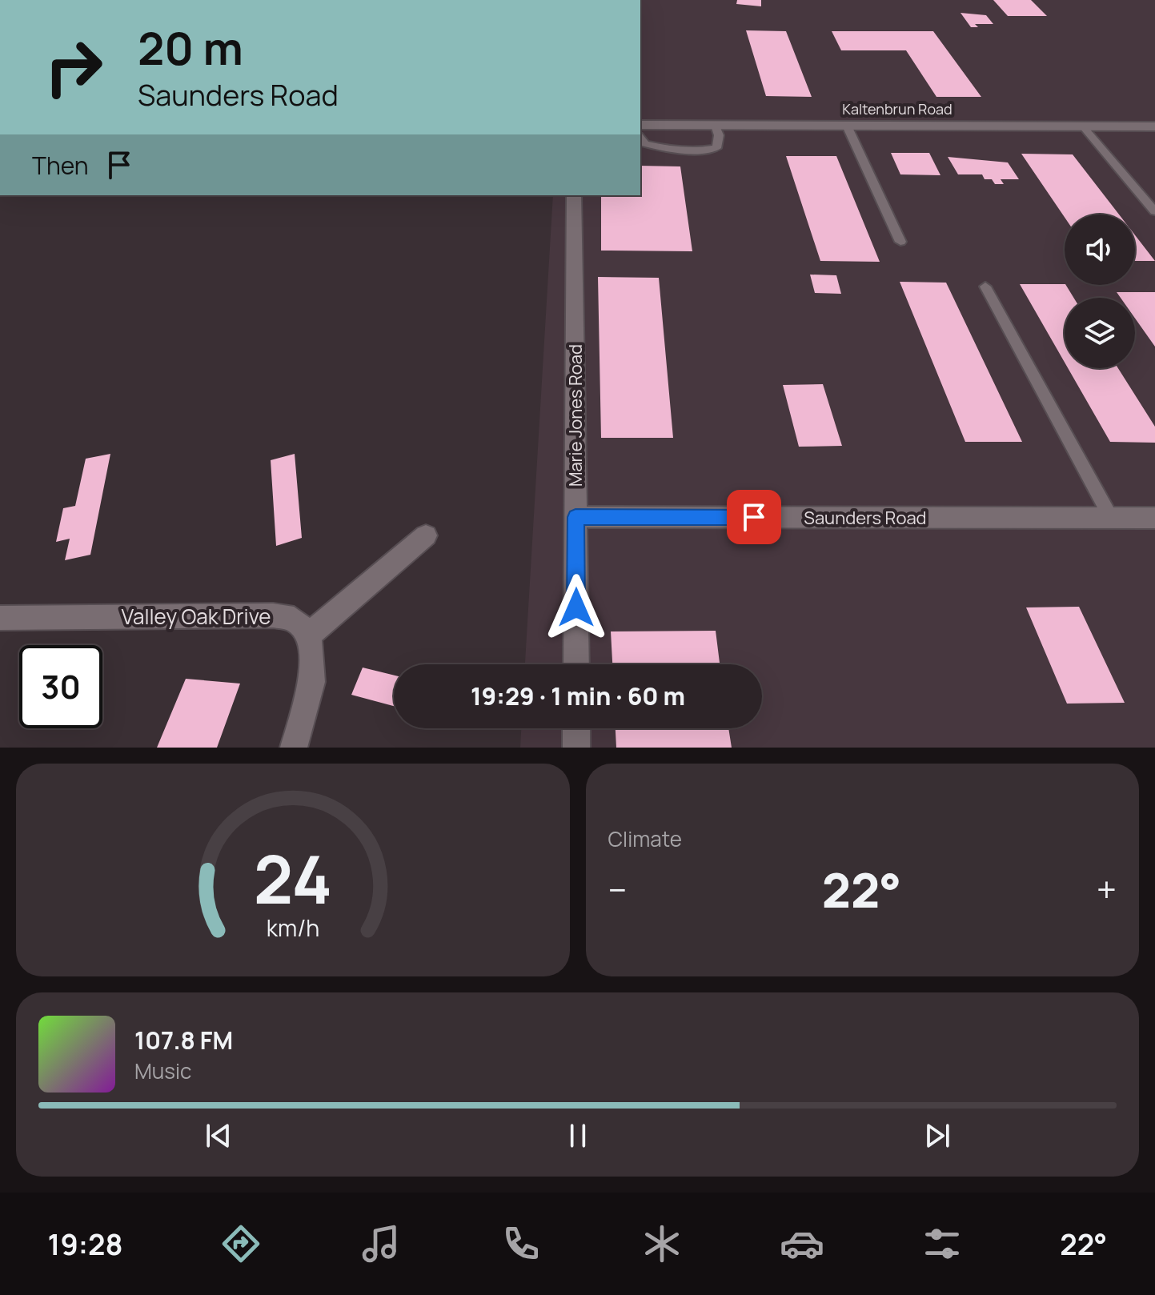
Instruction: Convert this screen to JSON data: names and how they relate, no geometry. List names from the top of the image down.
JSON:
{
  "streets": {
    "street": [
      "Kaltenbrun Road",
      "Marie Jones Road",
      "Saunders Road",
      "Valley Oak Drive"
    ]
  },
  "crossings": [
    ["Marie Jones Road", "Saunders Road"]
  ],
  "page": {
    "turn": ["20 m", "Saunders Road"],
    "then": "Then",
    "limit": "30",
    "trip": "19:29 · 1 min · 60 m",
    "tile": "Climate",
    "heat": ["−", "22°", "+"],
    "song": ["107.8 FM", "Music"],
    "tabs": ["19:28", "22°"],
    "gauge": ["24", "km/h"]
  }
}
